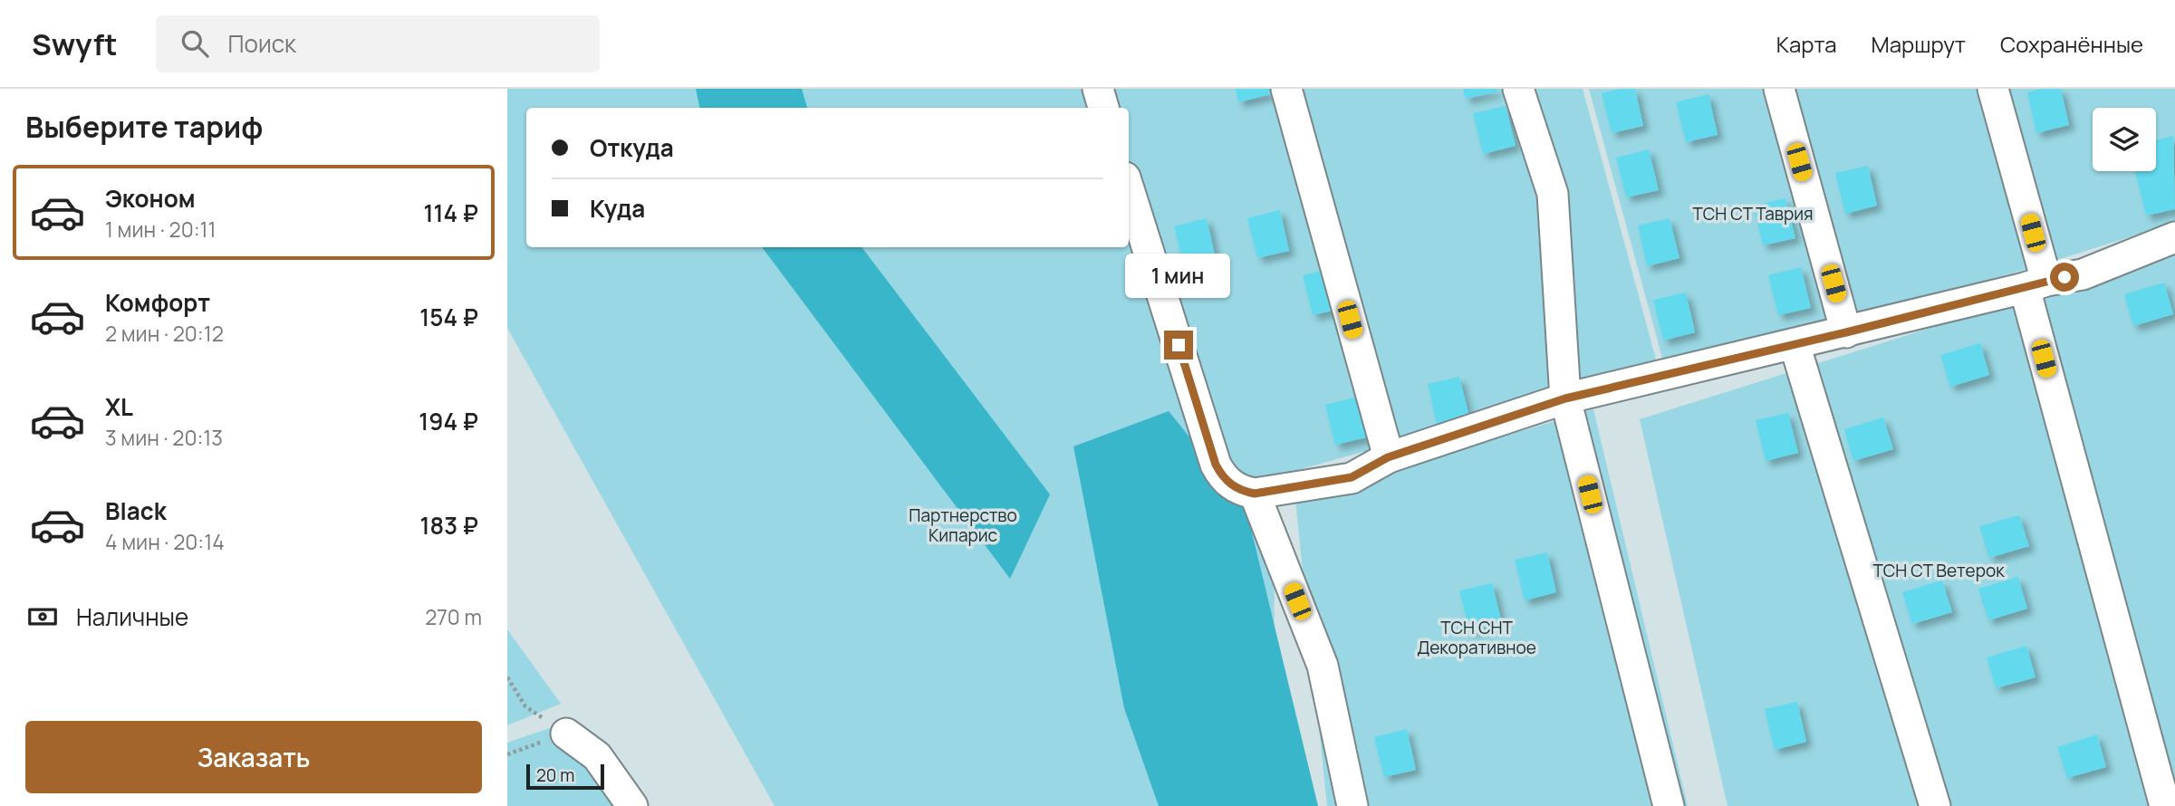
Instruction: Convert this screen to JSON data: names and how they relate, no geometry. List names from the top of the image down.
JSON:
{
  "parks": [
    "ТСН СТ Таврия",
    "Партнерство Кипарис",
    "ТСН СТ Ветерок",
    "ТСН СНТ Декоративное"
  ],
  "scale_bar": "20 m",
  "page": {
    "header": "Swyft",
    "search": "Поиск",
    "nav": ["Карта", "Маршрут", "Сохранённые"],
    "heading": "Выберите тариф",
    "banner": ["Откуда", "Куда"],
    "list": [
      {
        "name": "Эконом",
        "note": "1 мин · 20:11",
        "value": "114 ₽"
      },
      {
        "name": "Комфорт",
        "note": "2 мин · 20:12",
        "value": "154 ₽"
      },
      {
        "name": "XL",
        "note": "3 мин · 20:13",
        "value": "194 ₽"
      },
      {
        "name": "Black",
        "note": "4 мин · 20:14",
        "value": "183 ₽"
      }
    ],
    "bubble": "1 мин",
    "pay": ["Наличные", "270 m"],
    "buttons": "Заказать",
    "scale": "20 m"
  }
}
